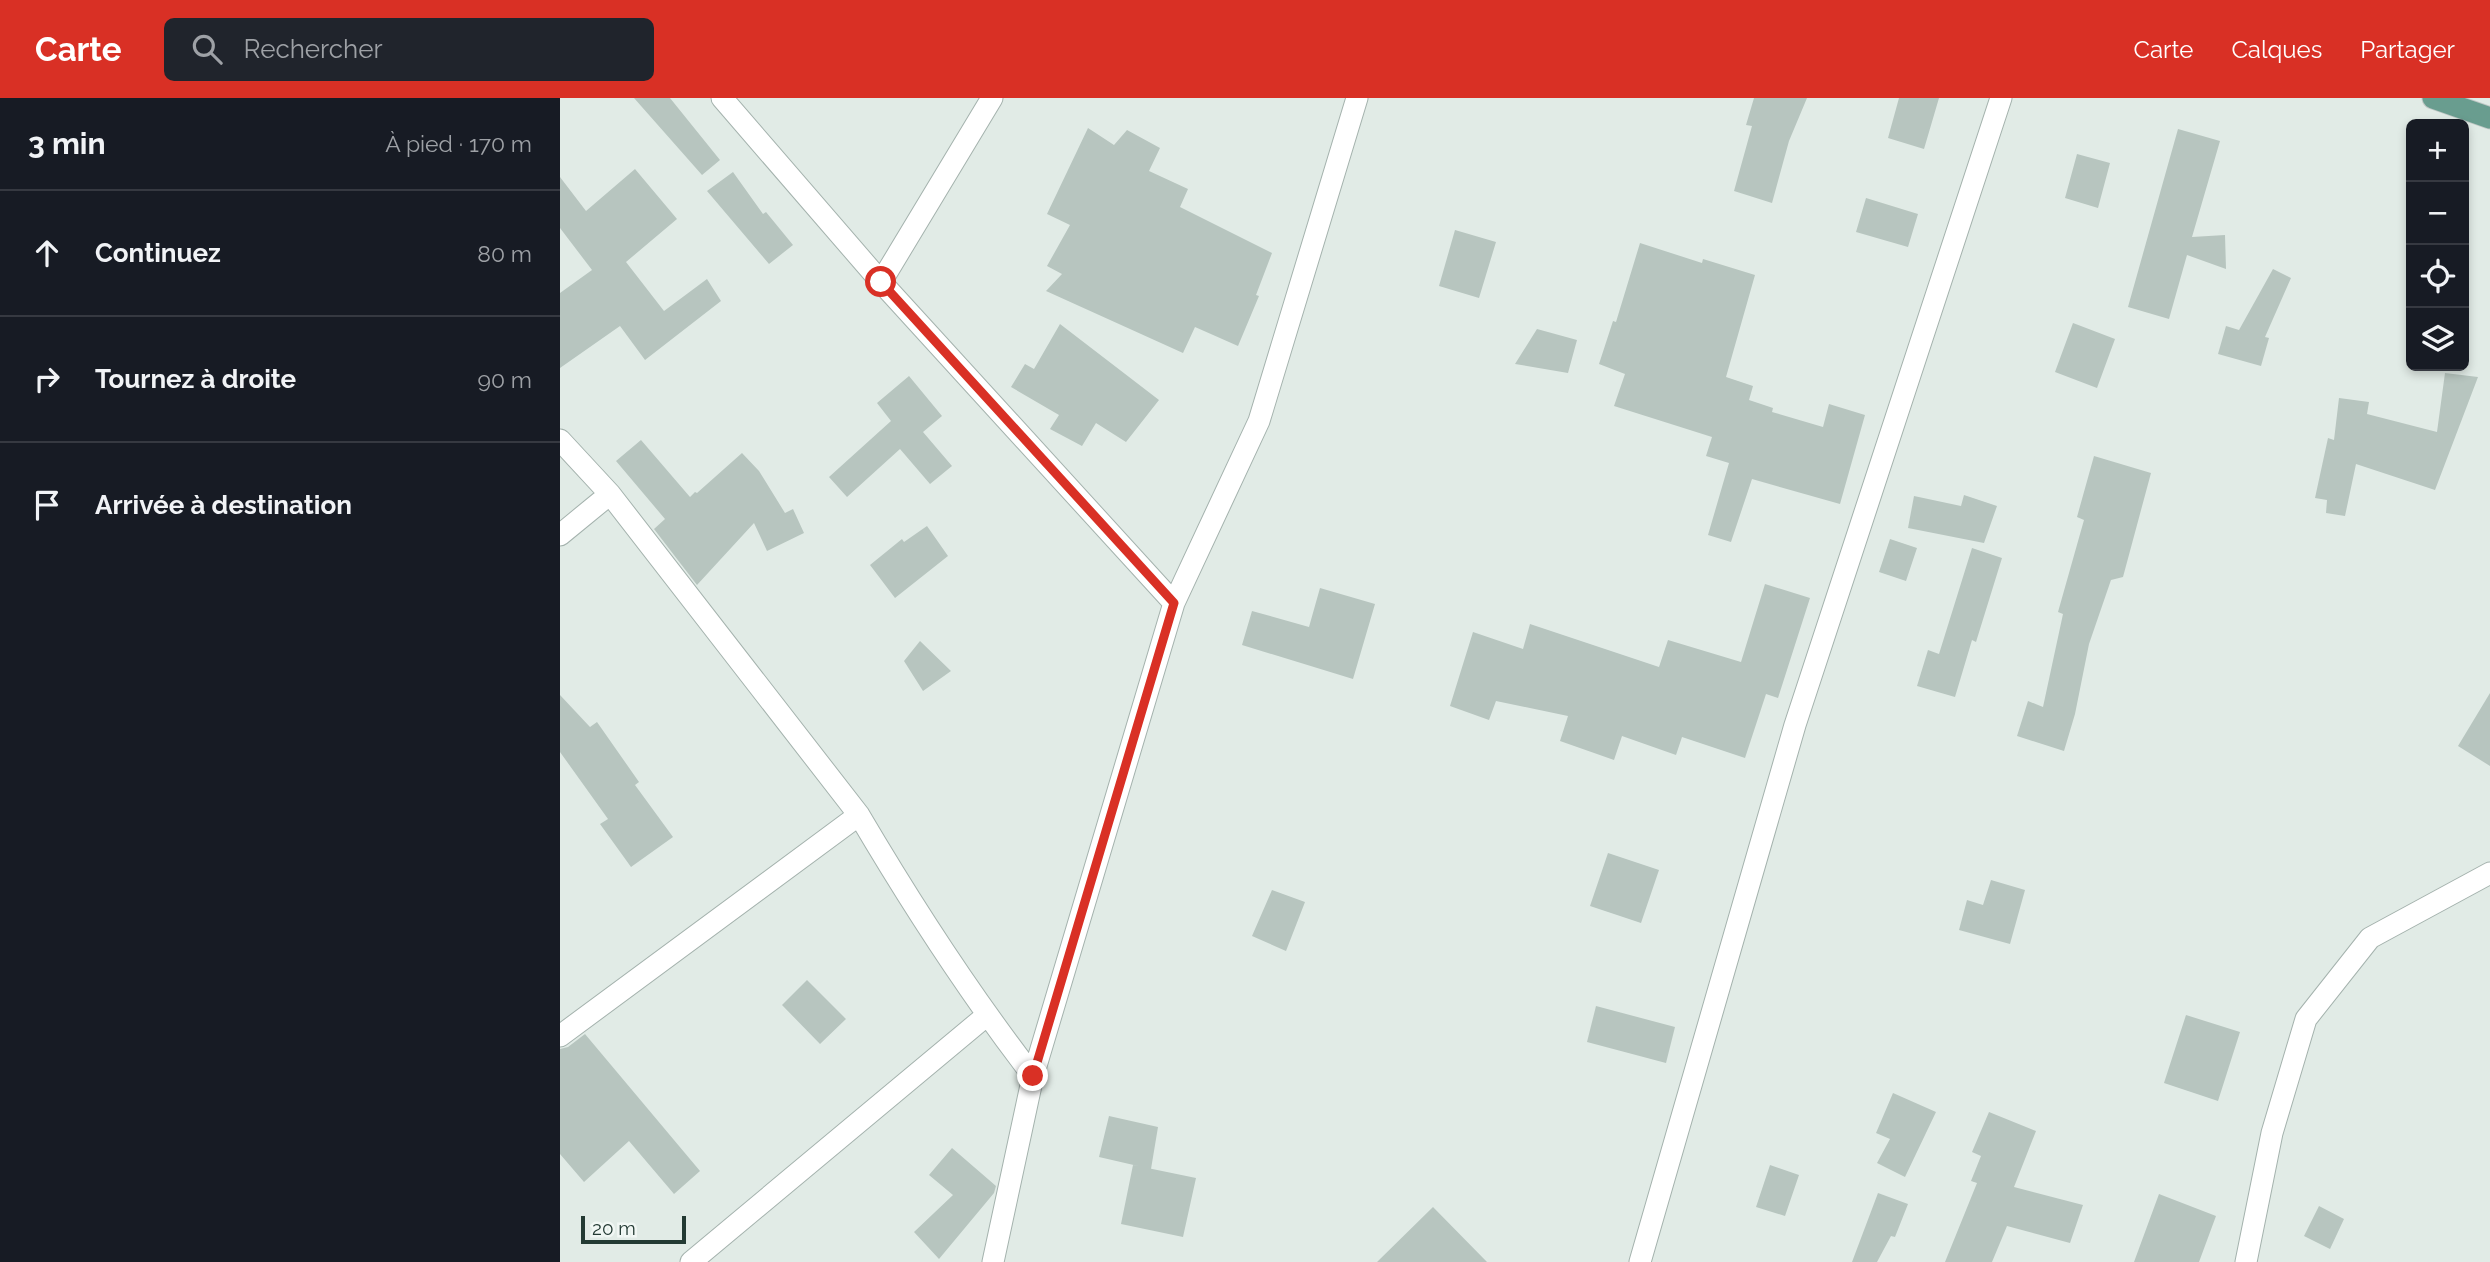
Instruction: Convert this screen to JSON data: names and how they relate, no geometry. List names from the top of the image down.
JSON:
{
  "scale_bar": "20 m",
  "page": {
    "header": "Carte",
    "search": "Rechercher",
    "nav": ["Carte", "Calques", "Partager"],
    "heading": ["3 min", "À pied · 170 m"],
    "map_buttons": ["+", "−"],
    "list": [
      ["Continuez", "80 m"],
      ["Tournez à droite", "90 m"],
      "Arrivée à destination"
    ],
    "scale": "20 m"
  }
}
